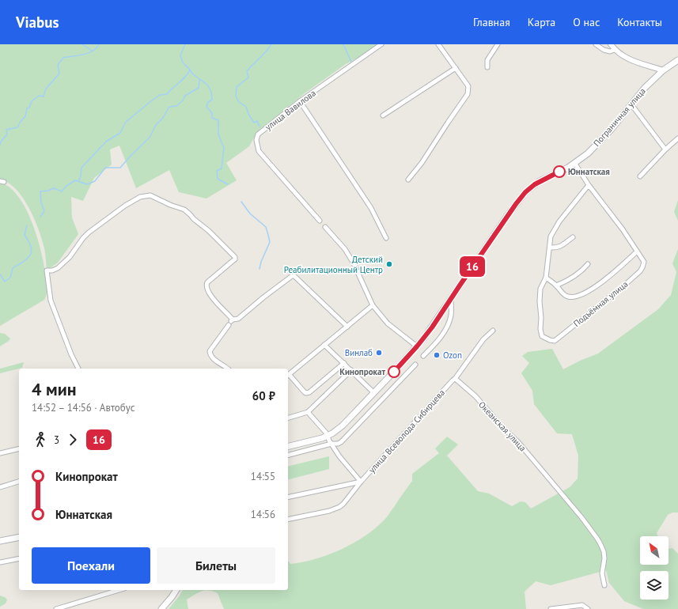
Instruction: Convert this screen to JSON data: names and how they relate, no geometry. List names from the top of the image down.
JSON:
{
  "streets": {
    "main road": ["Пограничная улица"],
    "street": [
      "улица Вавилова",
      "Подъёмная улица",
      "Океанская улица",
      "улица Всеволода Сибирцева"
    ]
  },
  "crossings": [
    ["Пограничная улица", "Подъёмная улица"],
    ["Океанская улица", "улица Всеволода Сибирцева"]
  ],
  "places": [
    "Юннатская",
    "Детский Реабилитационный Центр",
    "Винлаб",
    "Ozon",
    "Кинопрокат"
  ],
  "lines": ["bus line 16"],
  "north": "top left",
  "page": {
    "header": "Viabus",
    "nav": [
      "Главная",
      "Карта",
      "О нас",
      "Контакты"
    ],
    "on_map": "16",
    "heading": ["4 мин", "14:52 – 14:56 · Автобус", "60 ₽"],
    "legs": ["3", "16"],
    "list": [
      {
        "name": "Кинопрокат",
        "value": "14:55"
      },
      {
        "name": "Юннатская",
        "value": "14:56"
      }
    ],
    "buttons": ["Поехали", "Билеты"]
  }
}
